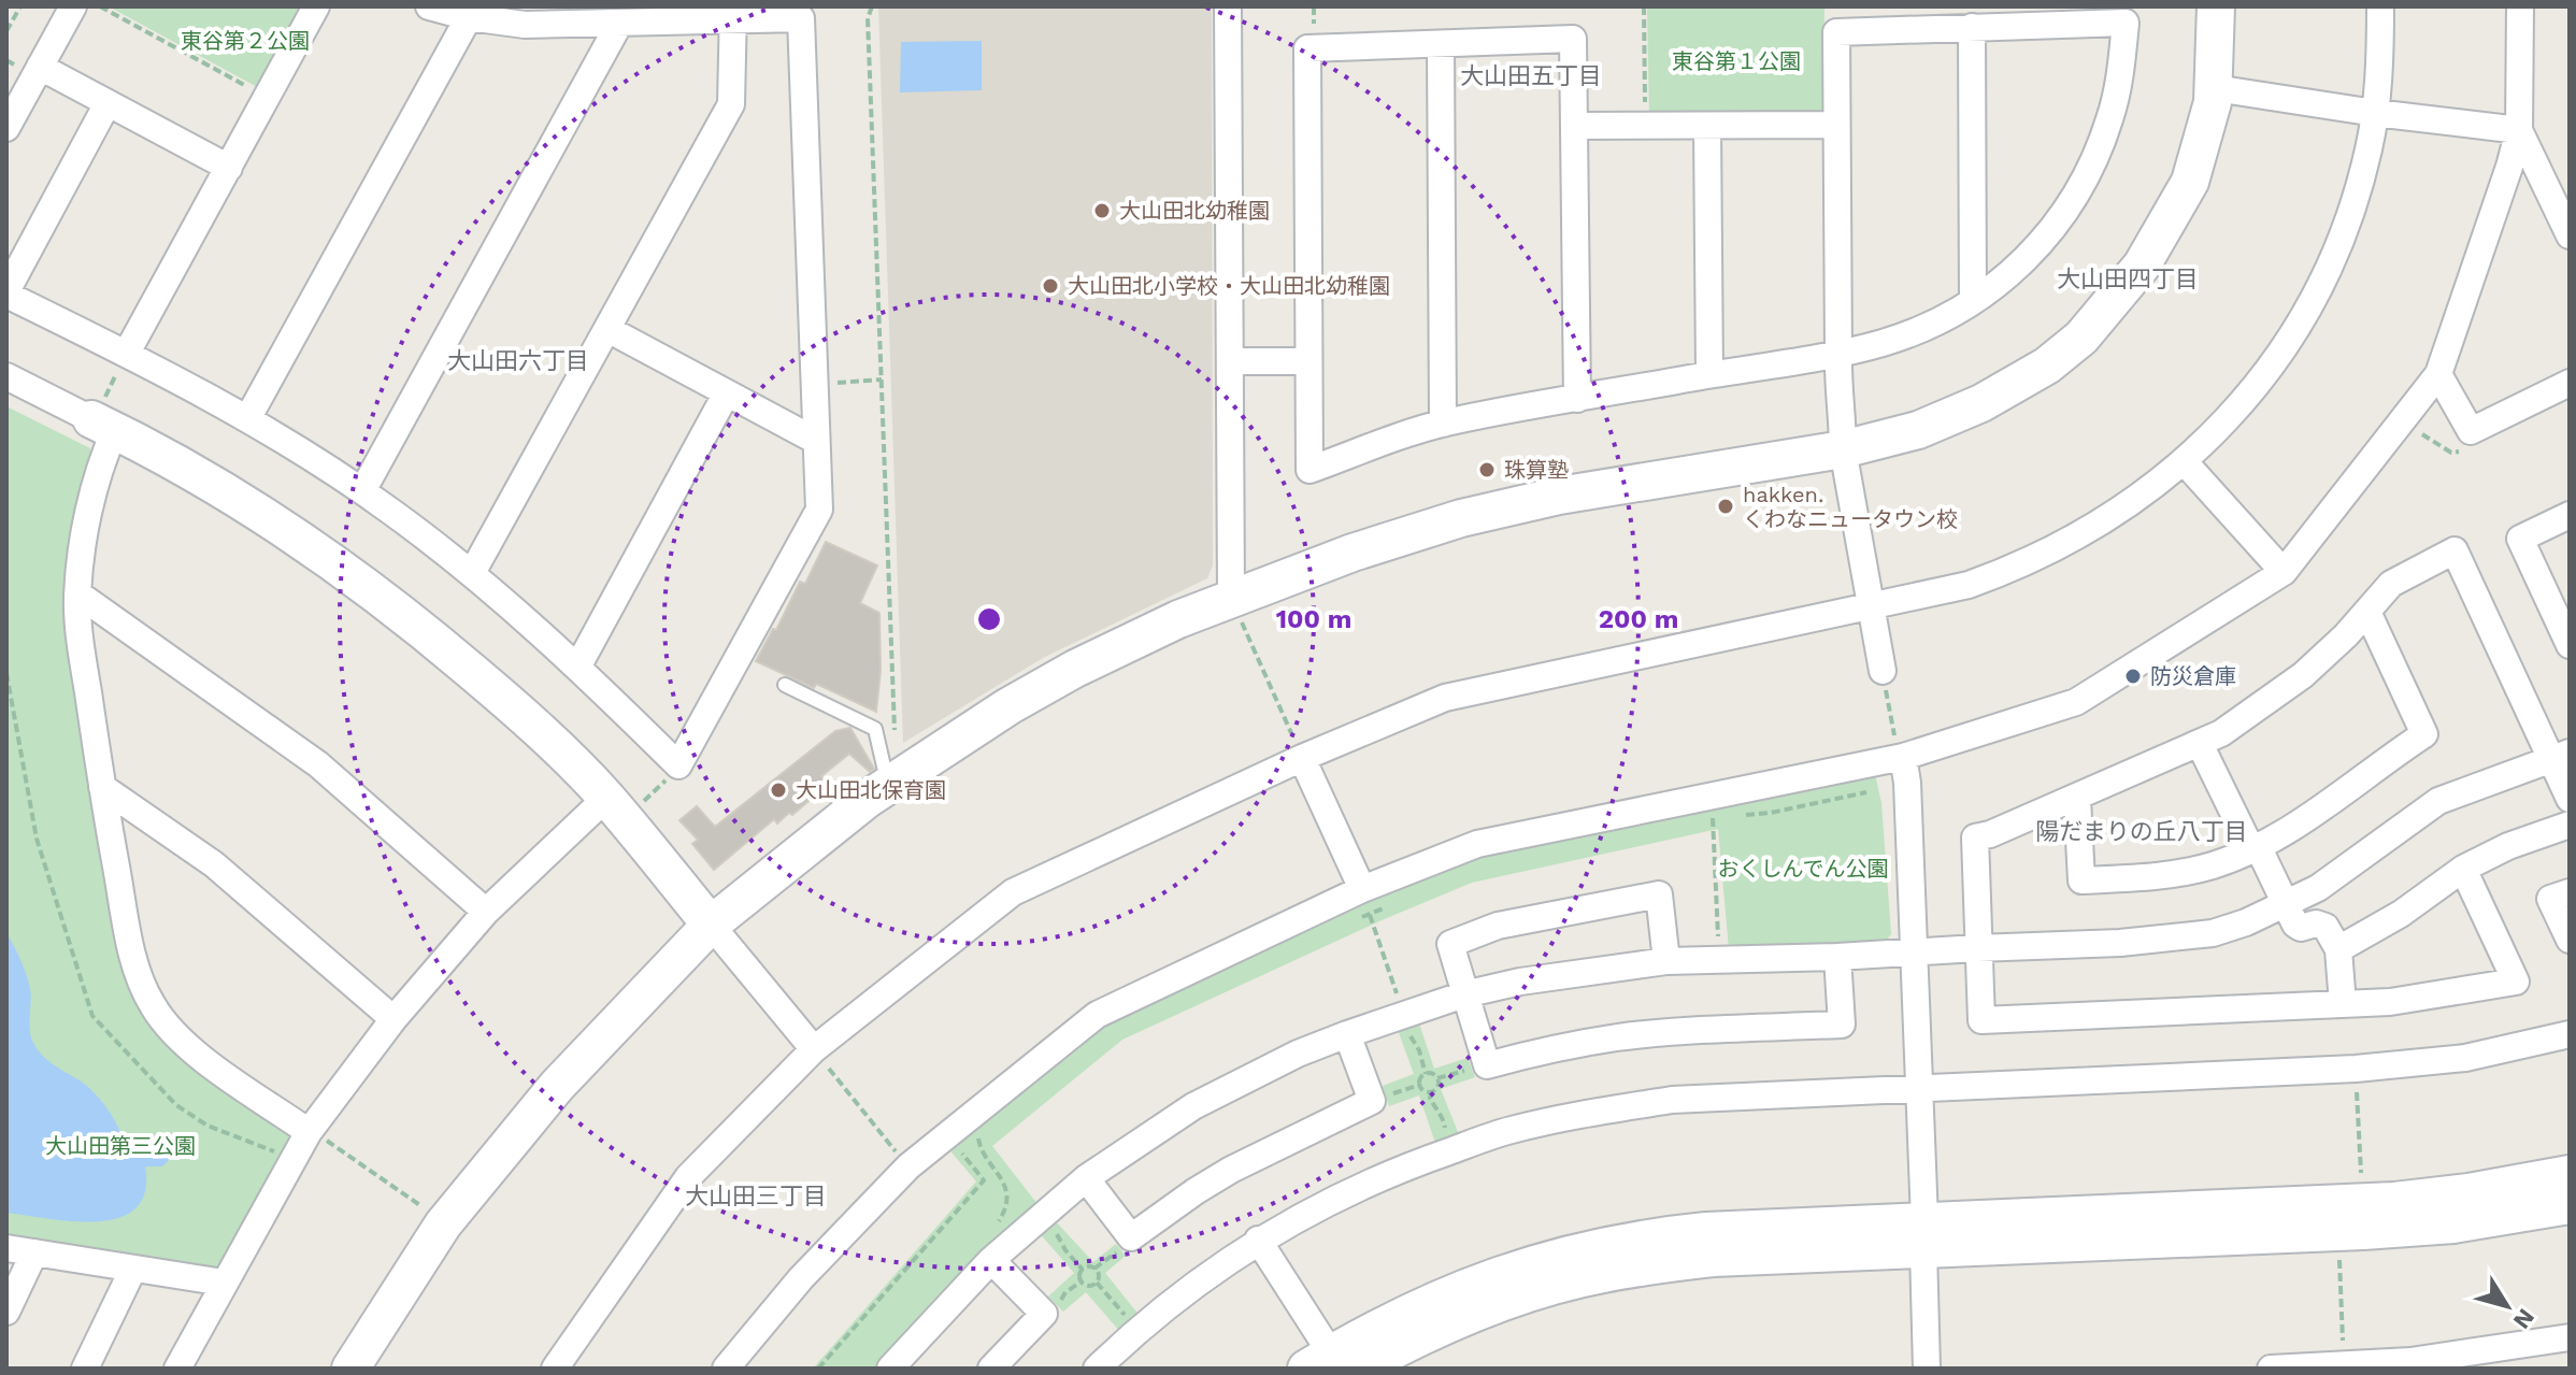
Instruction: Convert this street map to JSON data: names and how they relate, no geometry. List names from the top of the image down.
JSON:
{
  "districts": [
    "大山田五丁目",
    "大山田四丁目",
    "大山田六丁目",
    "陽だまりの丘八丁目",
    "大山田三丁目"
  ],
  "parks": [
    "東谷第２公園",
    "東谷第１公園",
    "おくしんでん公園",
    "大山田第三公園"
  ],
  "places": [
    "大山田北幼稚園",
    "大山田北小学校・大山田北幼稚園",
    "珠算塾",
    "hakken. くわなニュータウン校",
    "防災倉庫",
    "大山田北保育園"
  ],
  "north": "bottom right",
  "rings": ["100 m", "200 m"]
}
